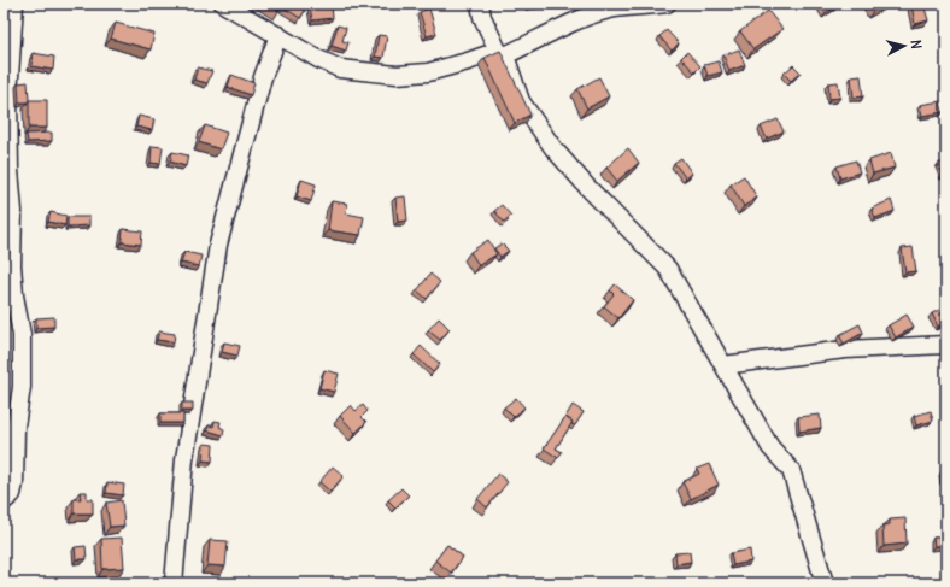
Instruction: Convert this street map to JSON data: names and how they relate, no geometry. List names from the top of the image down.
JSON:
{
  "north": "right"
}
